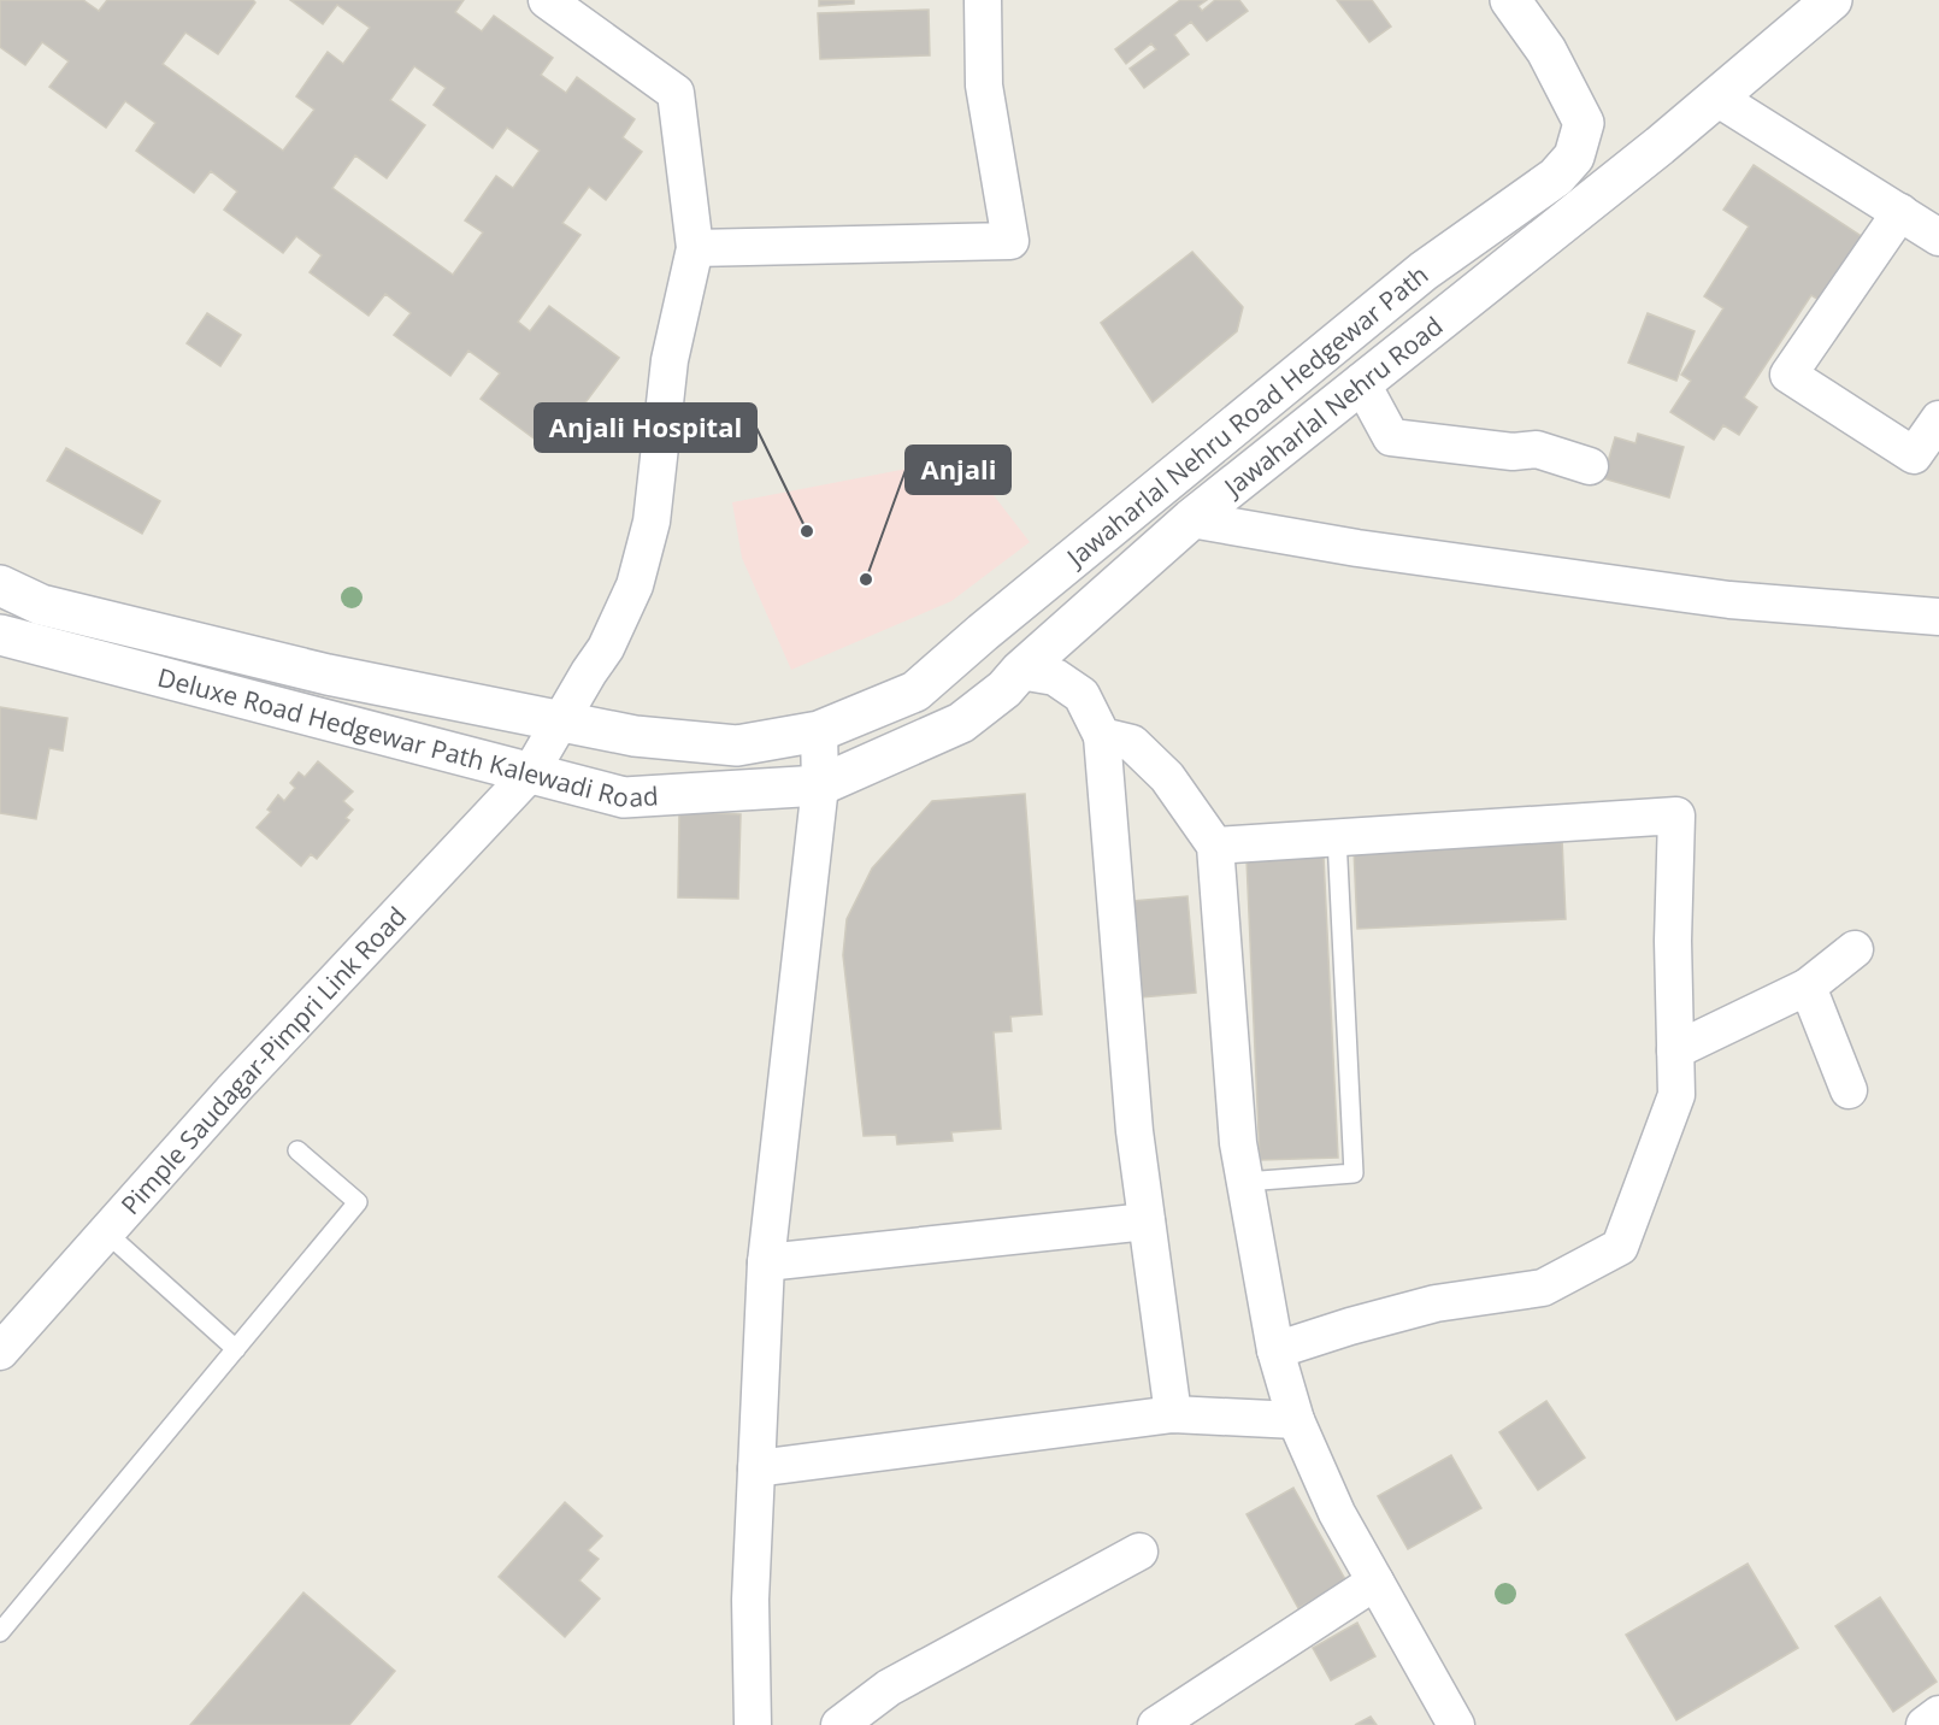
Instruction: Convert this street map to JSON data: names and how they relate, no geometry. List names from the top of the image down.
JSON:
{
  "streets": {
    "street": [
      "Jawaharlal Nehru Road",
      "Jawaharlal Nehru Road Hedgewar Path",
      "Deluxe Road Hedgewar Path Kalewadi Road",
      "Pimple Saudagar-Pimpri Link Road"
    ]
  },
  "crossings": [
    ["Jawaharlal Nehru Road", "Deluxe Road Hedgewar Path Kalewadi Road"],
    ["Jawaharlal Nehru Road Hedgewar Path", "Deluxe Road Hedgewar Path Kalewadi Road"],
    ["Deluxe Road Hedgewar Path Kalewadi Road", "Pimple Saudagar-Pimpri Link Road"]
  ],
  "places": ["Anjali Hospital", "Anjali"]
}
